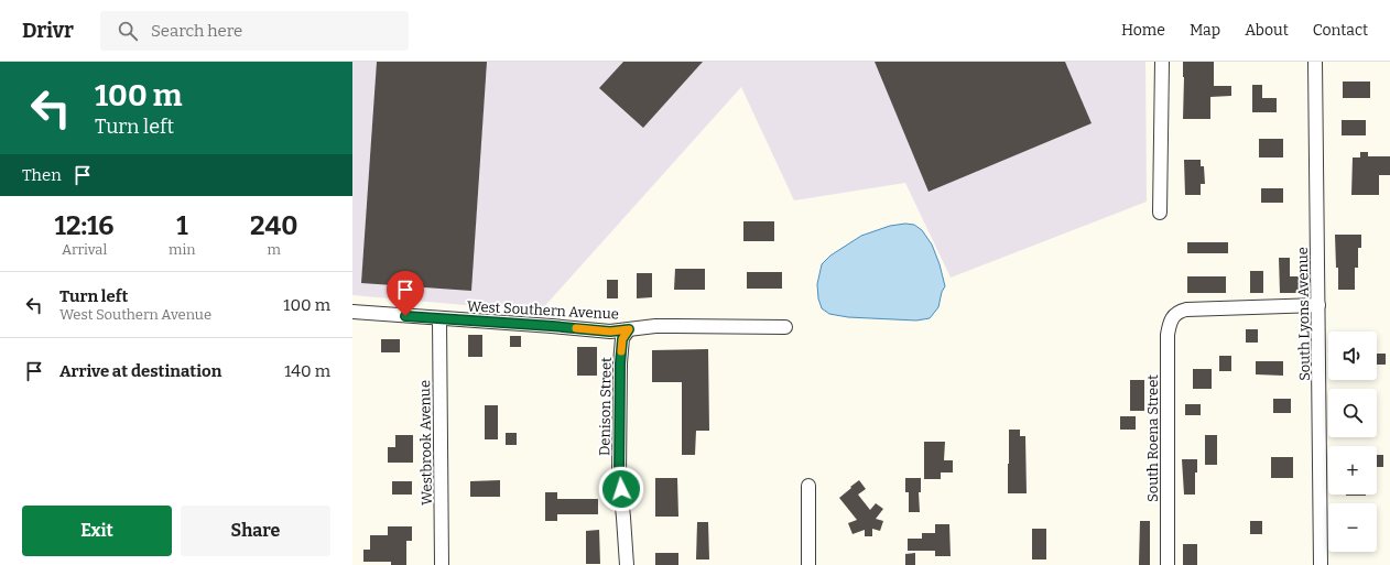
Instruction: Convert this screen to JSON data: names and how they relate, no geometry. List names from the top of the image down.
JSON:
{
  "streets": {
    "street": [
      "West Southern Avenue",
      "South Lyons Avenue",
      "Denison Street",
      "South Roena Street",
      "Westbrook Avenue"
    ]
  },
  "crossings": [
    ["West Southern Avenue", "Denison Street"],
    ["West Southern Avenue", "Westbrook Avenue"],
    ["South Lyons Avenue", "South Roena Street"]
  ],
  "page": {
    "header": "Drivr",
    "search": "Search here",
    "nav": [
      "Home",
      "Map",
      "About",
      "Contact"
    ],
    "turn": ["100 m", "Turn left"],
    "then": "Then",
    "eta": [
      "12:16",
      "Arrival",
      "1",
      "min",
      "240",
      "m"
    ],
    "list": [
      {
        "name": "Turn left",
        "note": "West Southern Avenue",
        "value": "100 m"
      },
      {
        "name": "Arrive at destination",
        "value": "140 m"
      }
    ],
    "map_buttons": ["+", "−"],
    "buttons": ["Exit", "Share"]
  }
}
